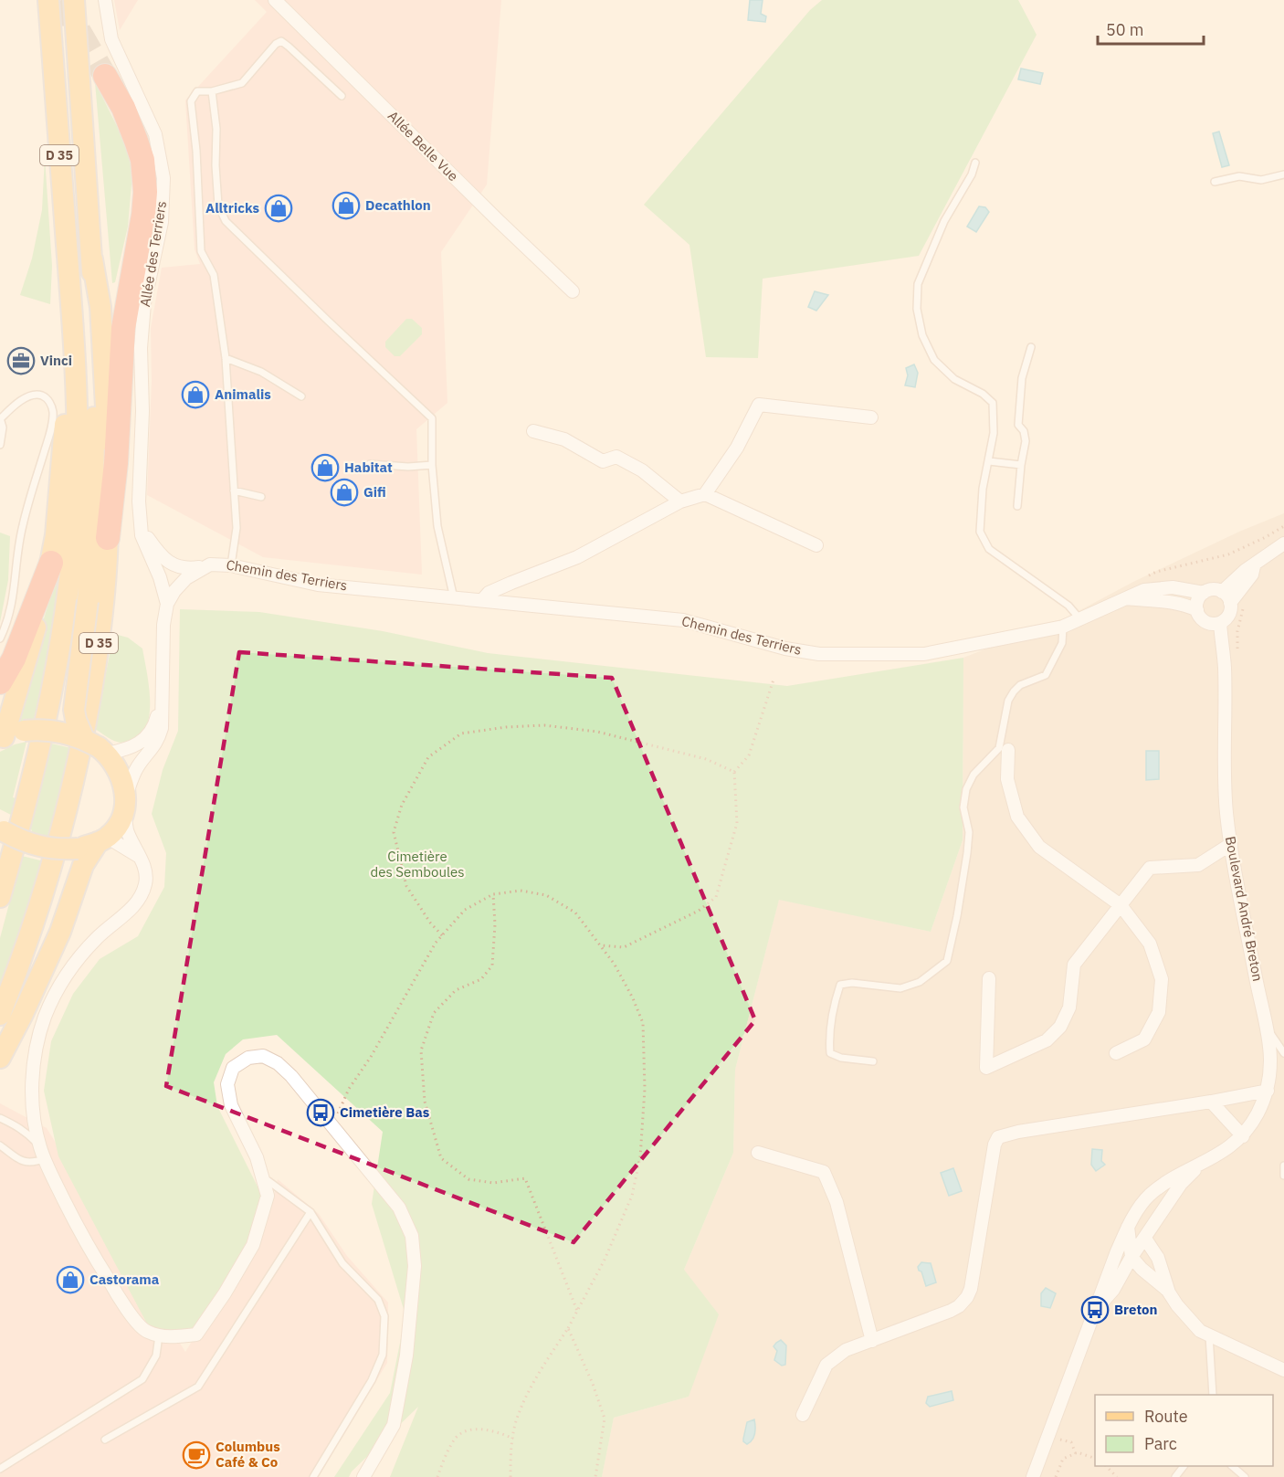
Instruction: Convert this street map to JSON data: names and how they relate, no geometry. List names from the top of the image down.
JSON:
{
  "streets": {
    "main road": ["D 35"],
    "street": [
      "Allée Belle Vue",
      "Allée des Terriers",
      "Chemin des Terriers",
      "Boulevard André Breton"
    ]
  },
  "crossings": [
    ["Chemin des Terriers", "Boulevard André Breton"]
  ],
  "parks": ["Cimetière des Semboules"],
  "places": {
    "shop": [
      "Decathlon",
      "Alltricks",
      "Animalis",
      "Habitat",
      "Gifi",
      "Castorama"
    ],
    "office": ["Vinci"],
    "bus stop": ["Cimetière Bas", "Breton"],
    "cafe": ["Columbus Café & Co"]
  },
  "legend": ["Route", "Parc"],
  "scale_bar": "50 m"
}
